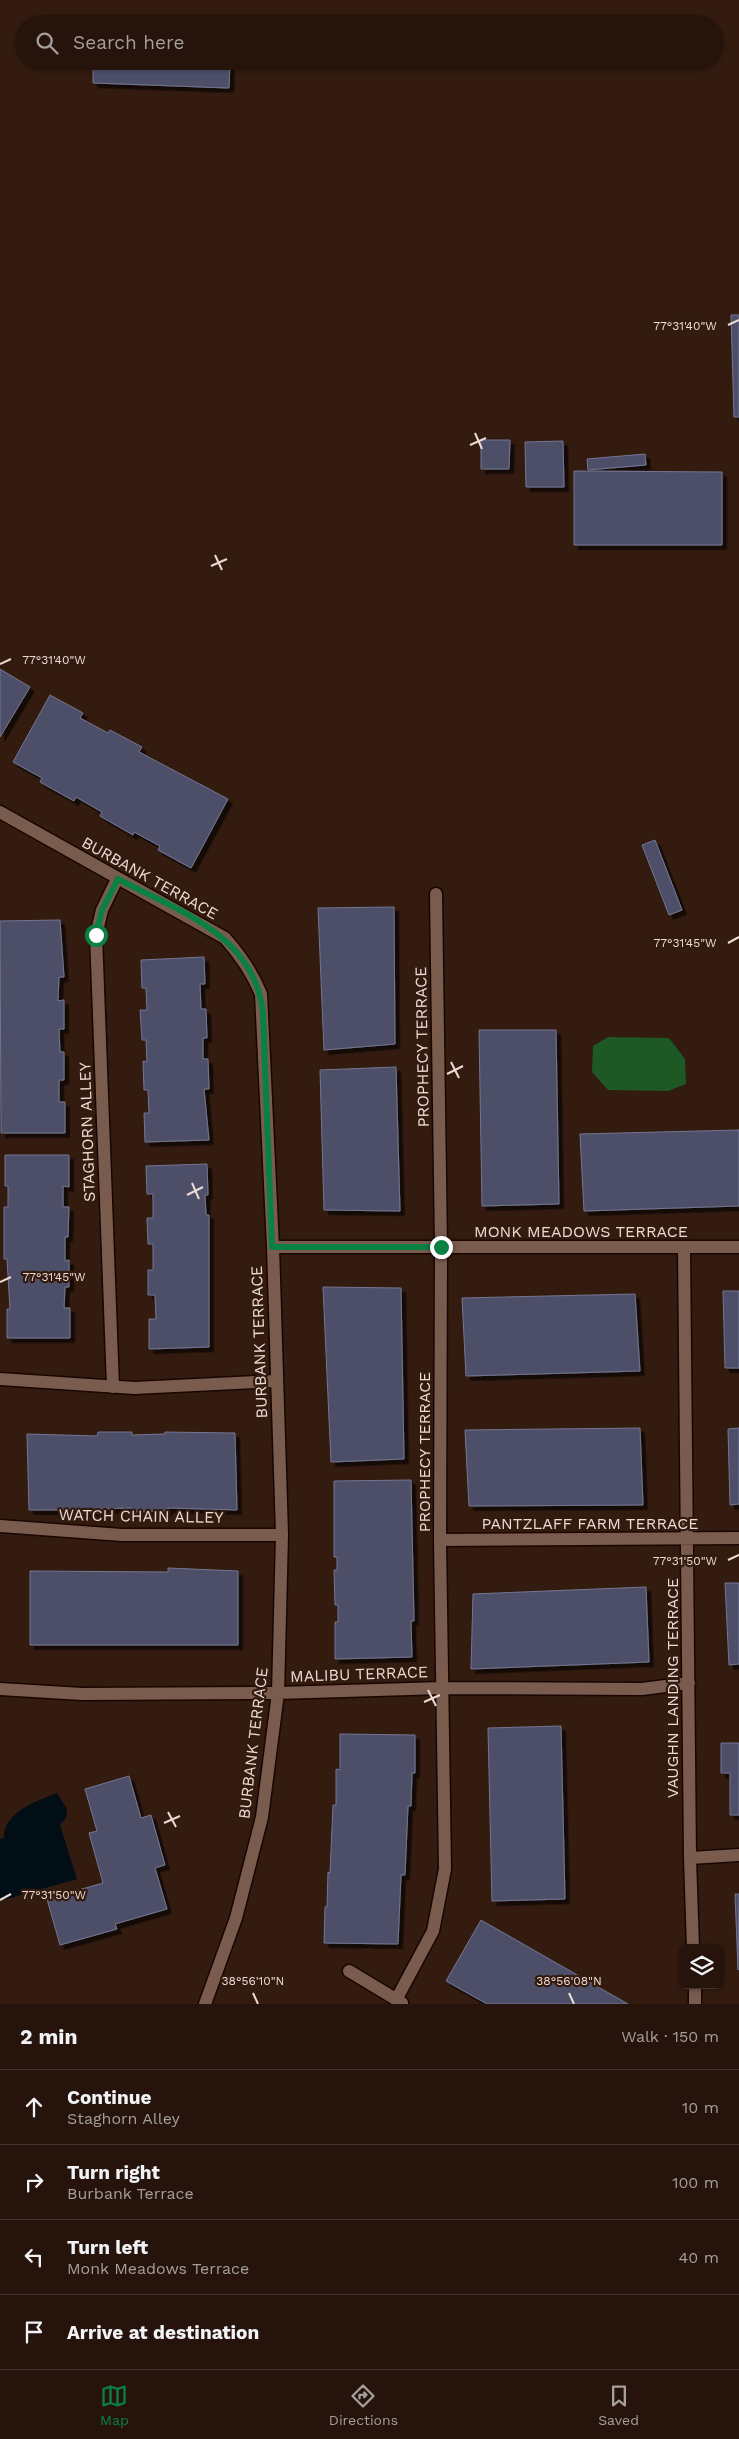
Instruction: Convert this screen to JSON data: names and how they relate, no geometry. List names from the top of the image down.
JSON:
{
  "streets": {
    "street": [
      "BURBANK TERRACE",
      "PROPHECY TERRACE",
      "STAGHORN ALLEY",
      "MONK MEADOWS TERRACE",
      "WATCH CHAIN ALLEY",
      "PANTZLAFF FARM TERRACE",
      "MALIBU TERRACE",
      "VAUGHN LANDING TERRACE"
    ]
  },
  "crossings": [
    ["BURBANK TERRACE", "STAGHORN ALLEY"],
    ["BURBANK TERRACE", "MONK MEADOWS TERRACE"],
    ["BURBANK TERRACE", "WATCH CHAIN ALLEY"],
    ["BURBANK TERRACE", "MALIBU TERRACE"],
    ["PROPHECY TERRACE", "MONK MEADOWS TERRACE"],
    ["PROPHECY TERRACE", "PANTZLAFF FARM TERRACE"],
    ["PROPHECY TERRACE", "MALIBU TERRACE"],
    ["MONK MEADOWS TERRACE", "VAUGHN LANDING TERRACE"],
    ["PANTZLAFF FARM TERRACE", "VAUGHN LANDING TERRACE"],
    ["MALIBU TERRACE", "VAUGHN LANDING TERRACE"]
  ],
  "page": {
    "search": "Search here",
    "heading": ["2 min", "Walk · 150 m"],
    "list": [
      ["Continue", "Staghorn Alley", "10 m"],
      ["Turn right", "Burbank Terrace", "100 m"],
      ["Turn left", "Monk Meadows Terrace", "40 m"],
      "Arrive at destination"
    ],
    "nav": ["Map", "Directions", "Saved"]
  },
  "coordinates": [
    "77°31'40\"W",
    "77°31'45\"W",
    "77°31'50\"W",
    "38°56'10\"N",
    "38°56'08\"N"
  ]
}
